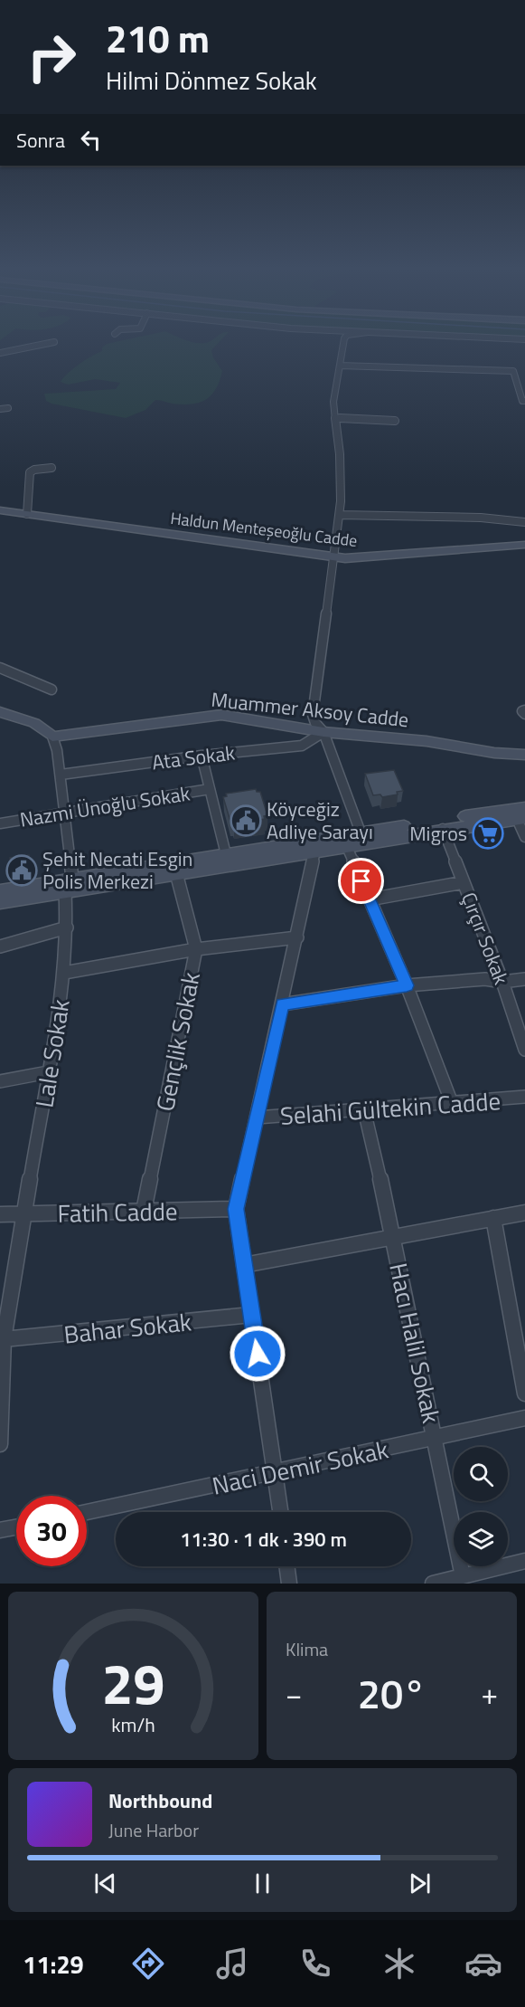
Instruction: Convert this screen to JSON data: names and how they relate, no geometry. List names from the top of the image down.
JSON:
{
  "streets": {
    "street": [
      "Haldun Menteşeoğlu Cadde",
      "Muammer Aksoy Cadde",
      "Ata Sokak",
      "Nazmi Ünoğlu Sokak",
      "Çırçır Sokak",
      "Gençlik Sokak",
      "Lale Sokak",
      "Selahi Gültekin Cadde",
      "Fatih Cadde",
      "Bahar Sokak",
      "Hacı Halil Sokak",
      "Naci Demir Sokak"
    ]
  },
  "crossings": [
    ["Muammer Aksoy Cadde", "Ata Sokak"],
    ["Muammer Aksoy Cadde", "Lale Sokak"],
    ["Ata Sokak", "Lale Sokak"],
    ["Nazmi Ünoğlu Sokak", "Lale Sokak"],
    ["Gençlik Sokak", "Fatih Cadde"],
    ["Lale Sokak", "Fatih Cadde"],
    ["Lale Sokak", "Bahar Sokak"],
    ["Selahi Gültekin Cadde", "Hacı Halil Sokak"],
    ["Hacı Halil Sokak", "Naci Demir Sokak"]
  ],
  "places": {
    "public building": ["Köyceğiz Adliye Sarayı", "Şehit Necati Esgin Polis Merkezi"],
    "supermarket": ["Migros"]
  },
  "page": {
    "turn": ["210 m", "Hilmi Dönmez Sokak"],
    "then": "Sonra",
    "limit": "30",
    "trip": "11:30 · 1 dk · 390 m",
    "tile": "Klima",
    "heat": ["−", "20°", "+"],
    "song": ["Northbound", "June Harbor"],
    "tabs": "11:29",
    "gauge": ["29", "km/h"]
  }
}
